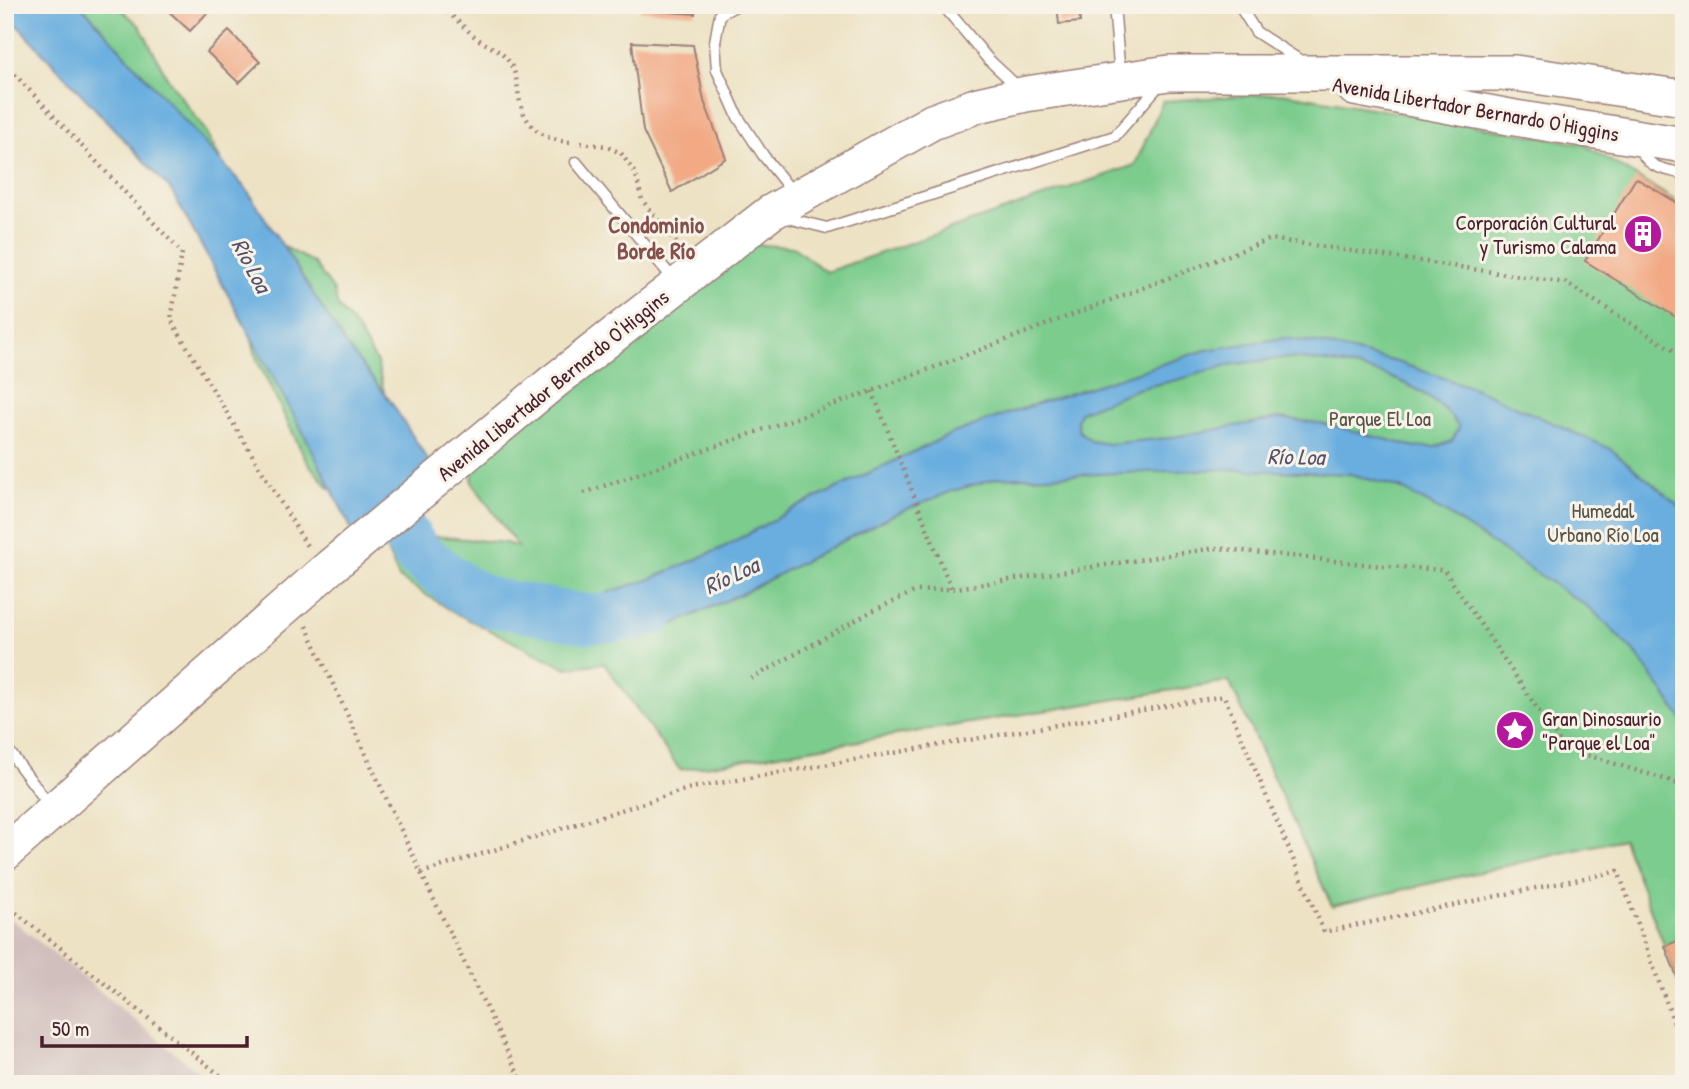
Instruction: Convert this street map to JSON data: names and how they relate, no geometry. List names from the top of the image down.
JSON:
{
  "streets": {
    "main road": ["Avenida Libertador Bernardo O'Higgins"]
  },
  "districts": ["Condominio Borde Río"],
  "water": ["Río Loa"],
  "parks": ["Parque El Loa", "Humedal Urbano Río Loa"],
  "places": {
    "building": ["Corporación Cultural y Turismo Calama"],
    "place": ["Gran Dinosaurio \"Parque el Loa\""]
  },
  "scale_bar": "50 m"
}
